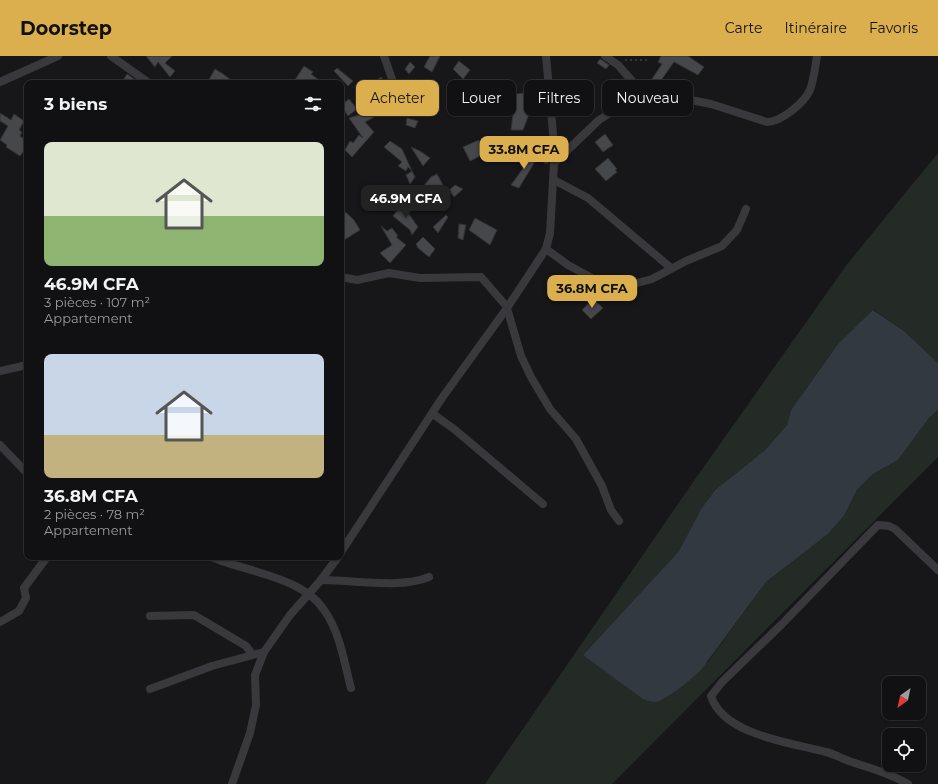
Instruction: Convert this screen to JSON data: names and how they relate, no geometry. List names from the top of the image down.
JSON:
{
  "north": "bottom left",
  "page": {
    "header": "Doorstep",
    "nav": ["Carte", "Itinéraire", "Favoris"],
    "chip": [
      "Acheter",
      "Louer",
      "Filtres",
      "Nouveau"
    ],
    "heading": "3 biens",
    "list": [
      {
        "name": "46.9M CFA",
        "note": "3 pièces · 107 m² · Appartement"
      },
      {
        "name": "36.8M CFA",
        "note": "2 pièces · 78 m² · Appartement"
      }
    ],
    "price": ["33.8M CFA", "46.9M CFA", "36.8M CFA"]
  }
}
